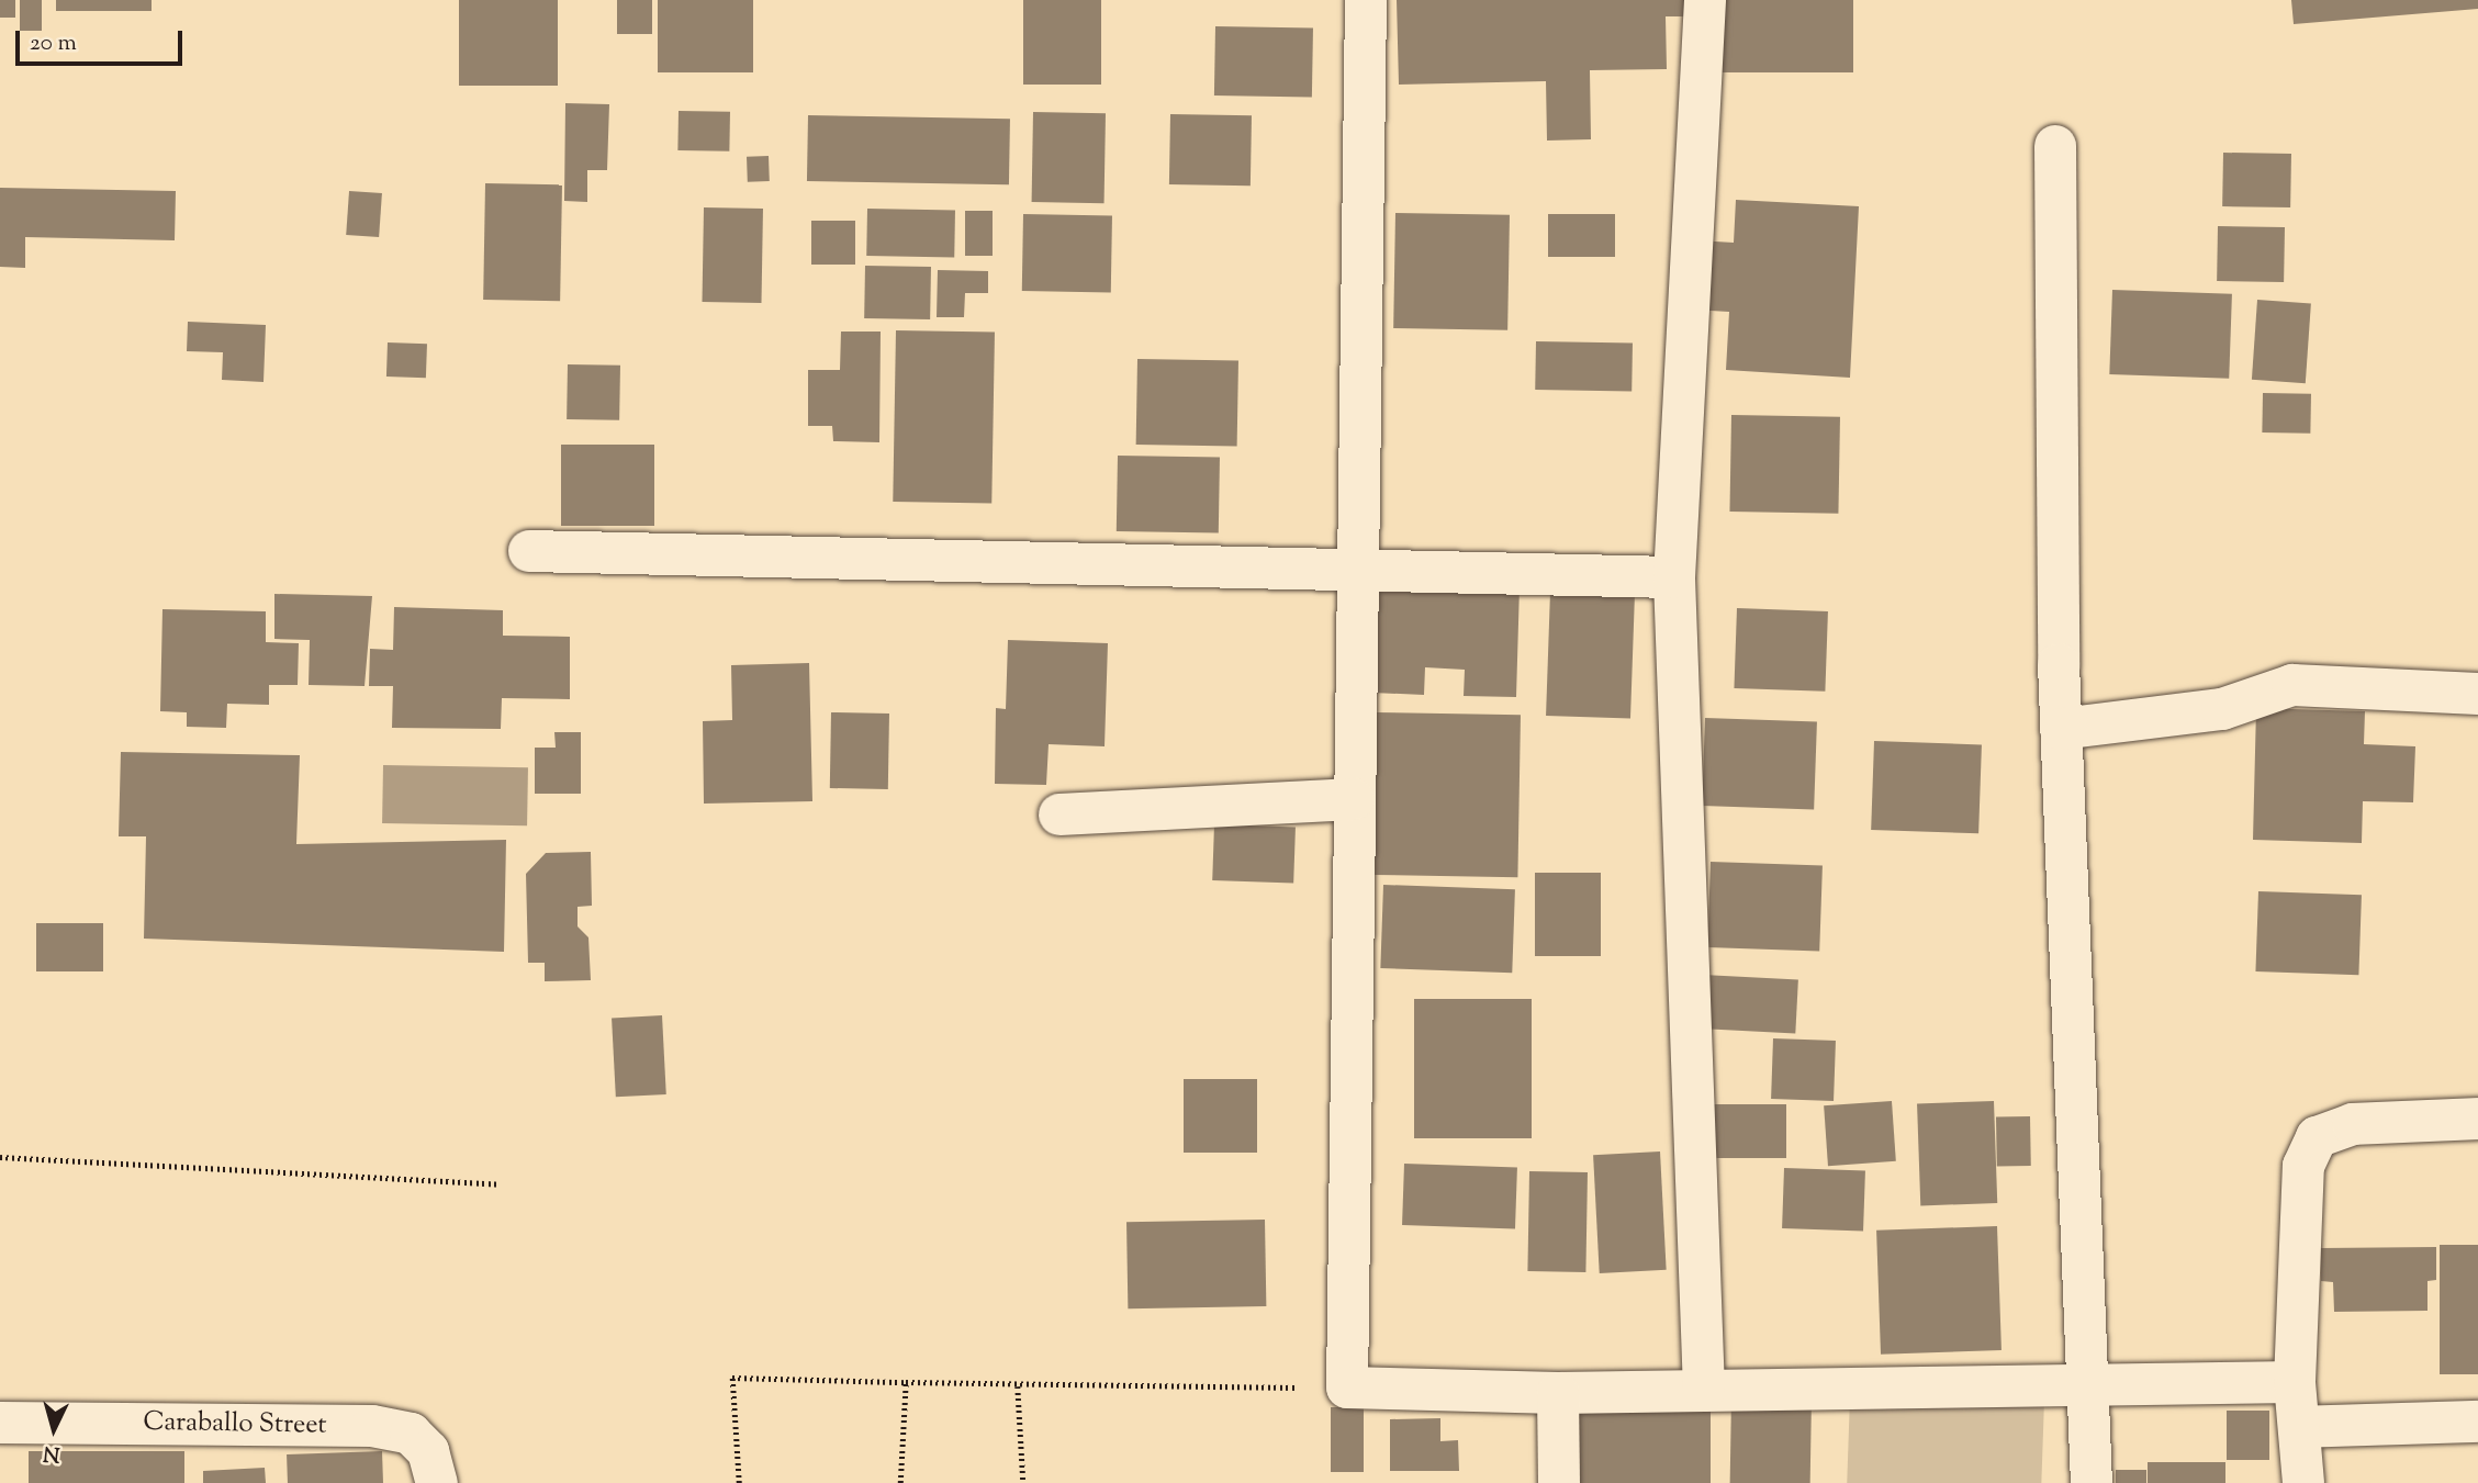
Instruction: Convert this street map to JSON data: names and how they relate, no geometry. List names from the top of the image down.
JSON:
{
  "streets": {
    "street": ["Caraballo Street"]
  },
  "scale_bar": "20 m",
  "north": "bottom"
}
